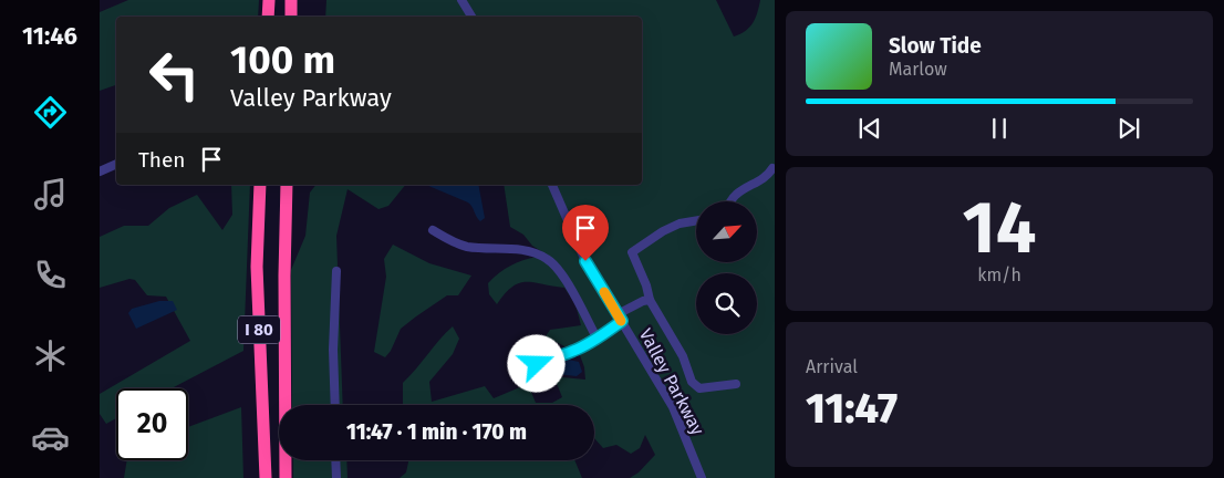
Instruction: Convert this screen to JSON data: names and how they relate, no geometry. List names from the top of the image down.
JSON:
{
  "streets": {
    "highway": ["I 80"],
    "street": ["Valley Parkway"]
  },
  "north": "top right",
  "page": {
    "tabs": "11:46",
    "turn": ["100 m", "Valley Parkway"],
    "song": ["Slow Tide", "Marlow"],
    "then": "Then",
    "tile": [
      ["14", "km/h"],
      ["Arrival", "11:47"]
    ],
    "limit": "20",
    "trip": "11:47 · 1 min · 170 m"
  }
}
